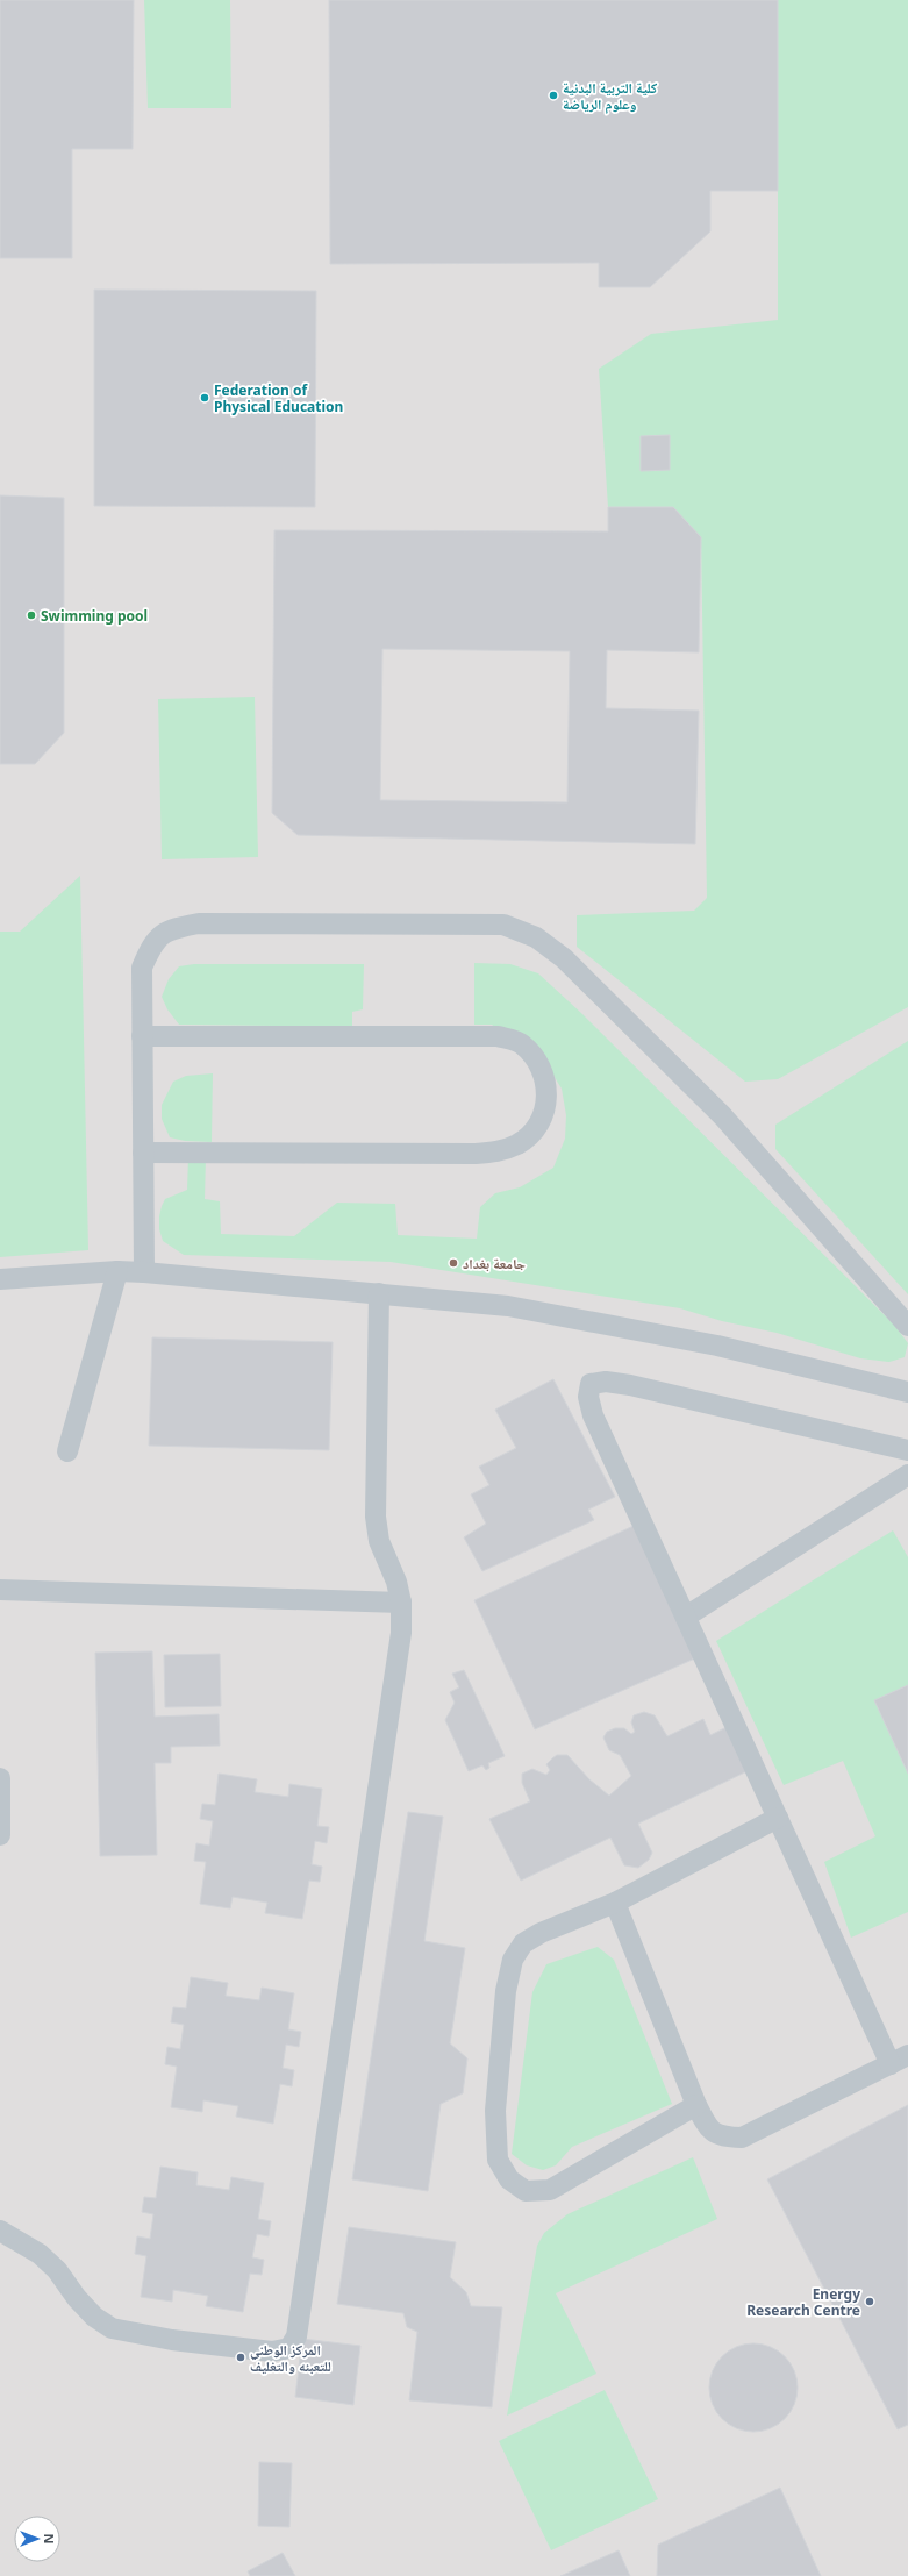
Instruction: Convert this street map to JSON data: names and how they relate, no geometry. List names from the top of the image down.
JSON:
{
  "places": [
    "كلية التربية البدنية وعلوم الرياضة",
    "Federation of Physical Education",
    "Swimming pool",
    "جامعة بغداد",
    "Energy Research Centre",
    "المركز الوطني للتعبئه والتغليف"
  ],
  "north": "right"
}
